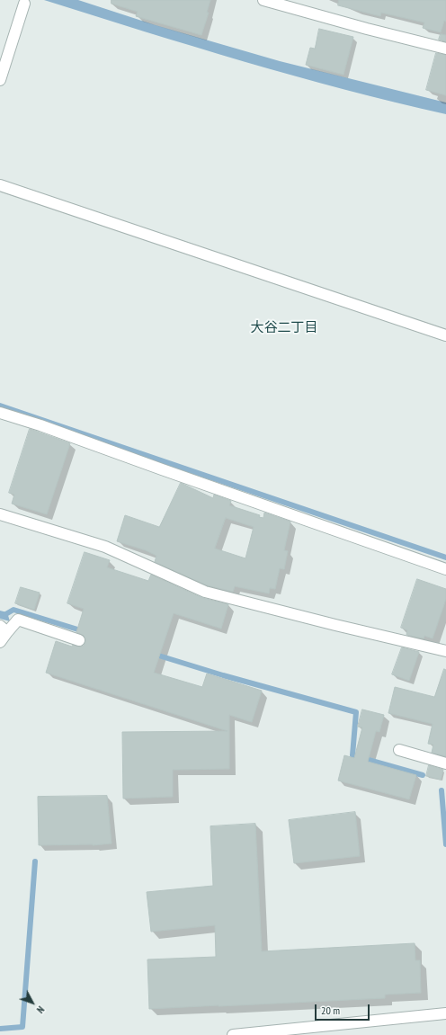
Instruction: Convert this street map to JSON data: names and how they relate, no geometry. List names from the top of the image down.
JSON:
{
  "districts": ["大谷二丁目"],
  "scale_bar": "20 m",
  "north": "bottom right"
}
